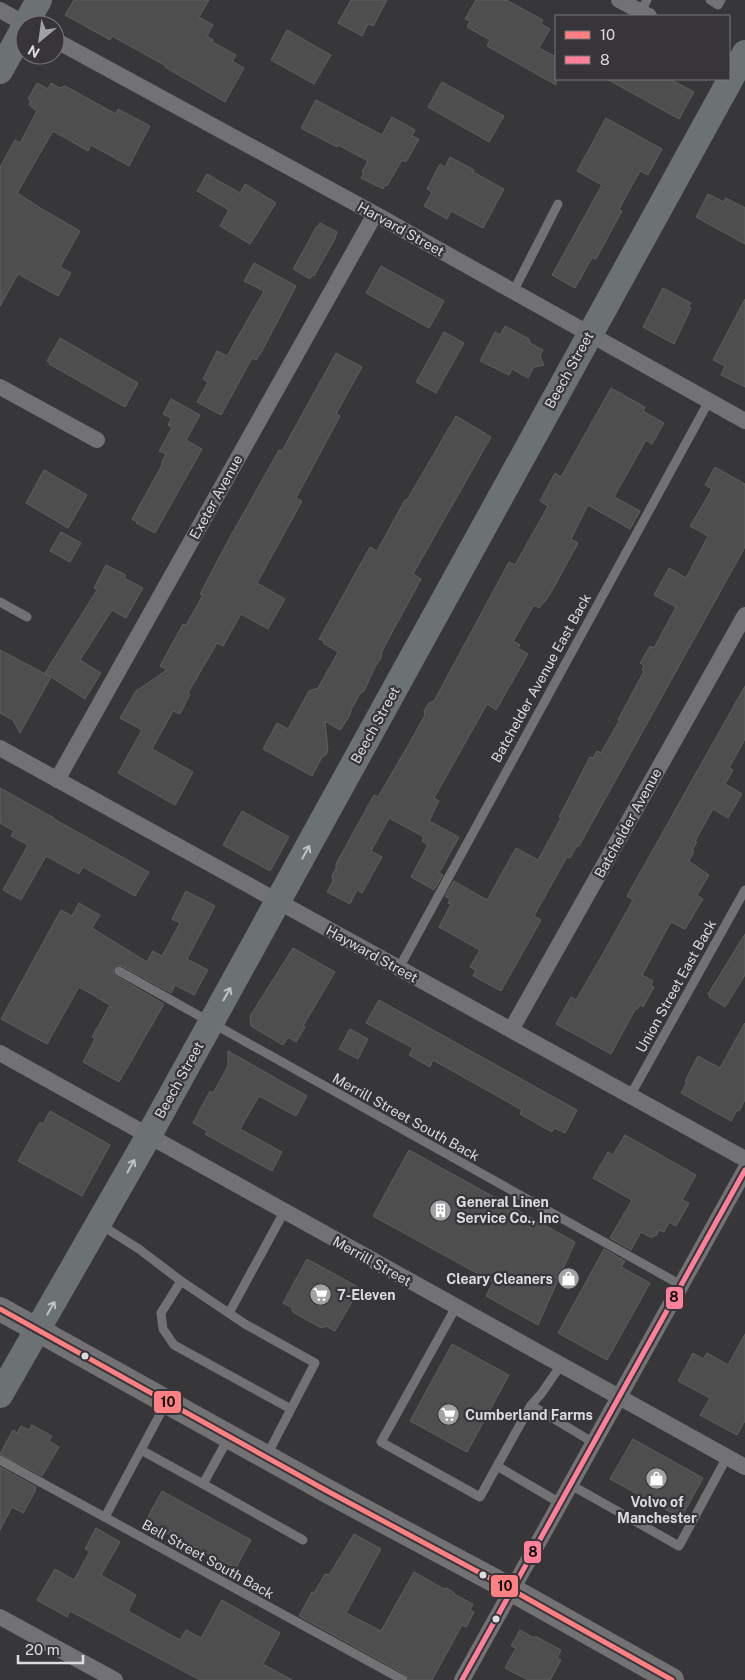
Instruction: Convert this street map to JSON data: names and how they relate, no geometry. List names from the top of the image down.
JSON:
{
  "streets": {
    "main road": ["Beech Street"],
    "street": [
      "Harvard Street",
      "Exeter Avenue",
      "Batchelder Avenue",
      "Hayward Street",
      "Merrill Street"
    ],
    "lane": [
      "Batchelder Avenue East Back",
      "Union Street East Back",
      "Merrill Street South Back",
      "Bell Street South Back"
    ]
  },
  "crossings": [
    ["Harvard Street", "Beech Street"],
    ["Harvard Street", "Exeter Avenue"],
    ["Harvard Street", "Batchelder Avenue East Back"],
    ["Beech Street", "Hayward Street"],
    ["Beech Street", "Merrill Street South Back"],
    ["Beech Street", "Merrill Street"],
    ["Exeter Avenue", "Hayward Street"],
    ["Batchelder Avenue East Back", "Hayward Street"],
    ["Batchelder Avenue", "Hayward Street"],
    ["Hayward Street", "Union Street East Back"]
  ],
  "one_way": ["Beech Street"],
  "places": {
    "building": ["General Linen Service Co., Inc"],
    "shop": ["Cleary Cleaners", "Volvo of Manchester"],
    "supermarket": ["7-Eleven", "Cumberland Farms"]
  },
  "lines": ["transit line 8", "transit line 10"],
  "legend": ["10", "8"],
  "scale_bar": "20 m",
  "north": "bottom left"
}
